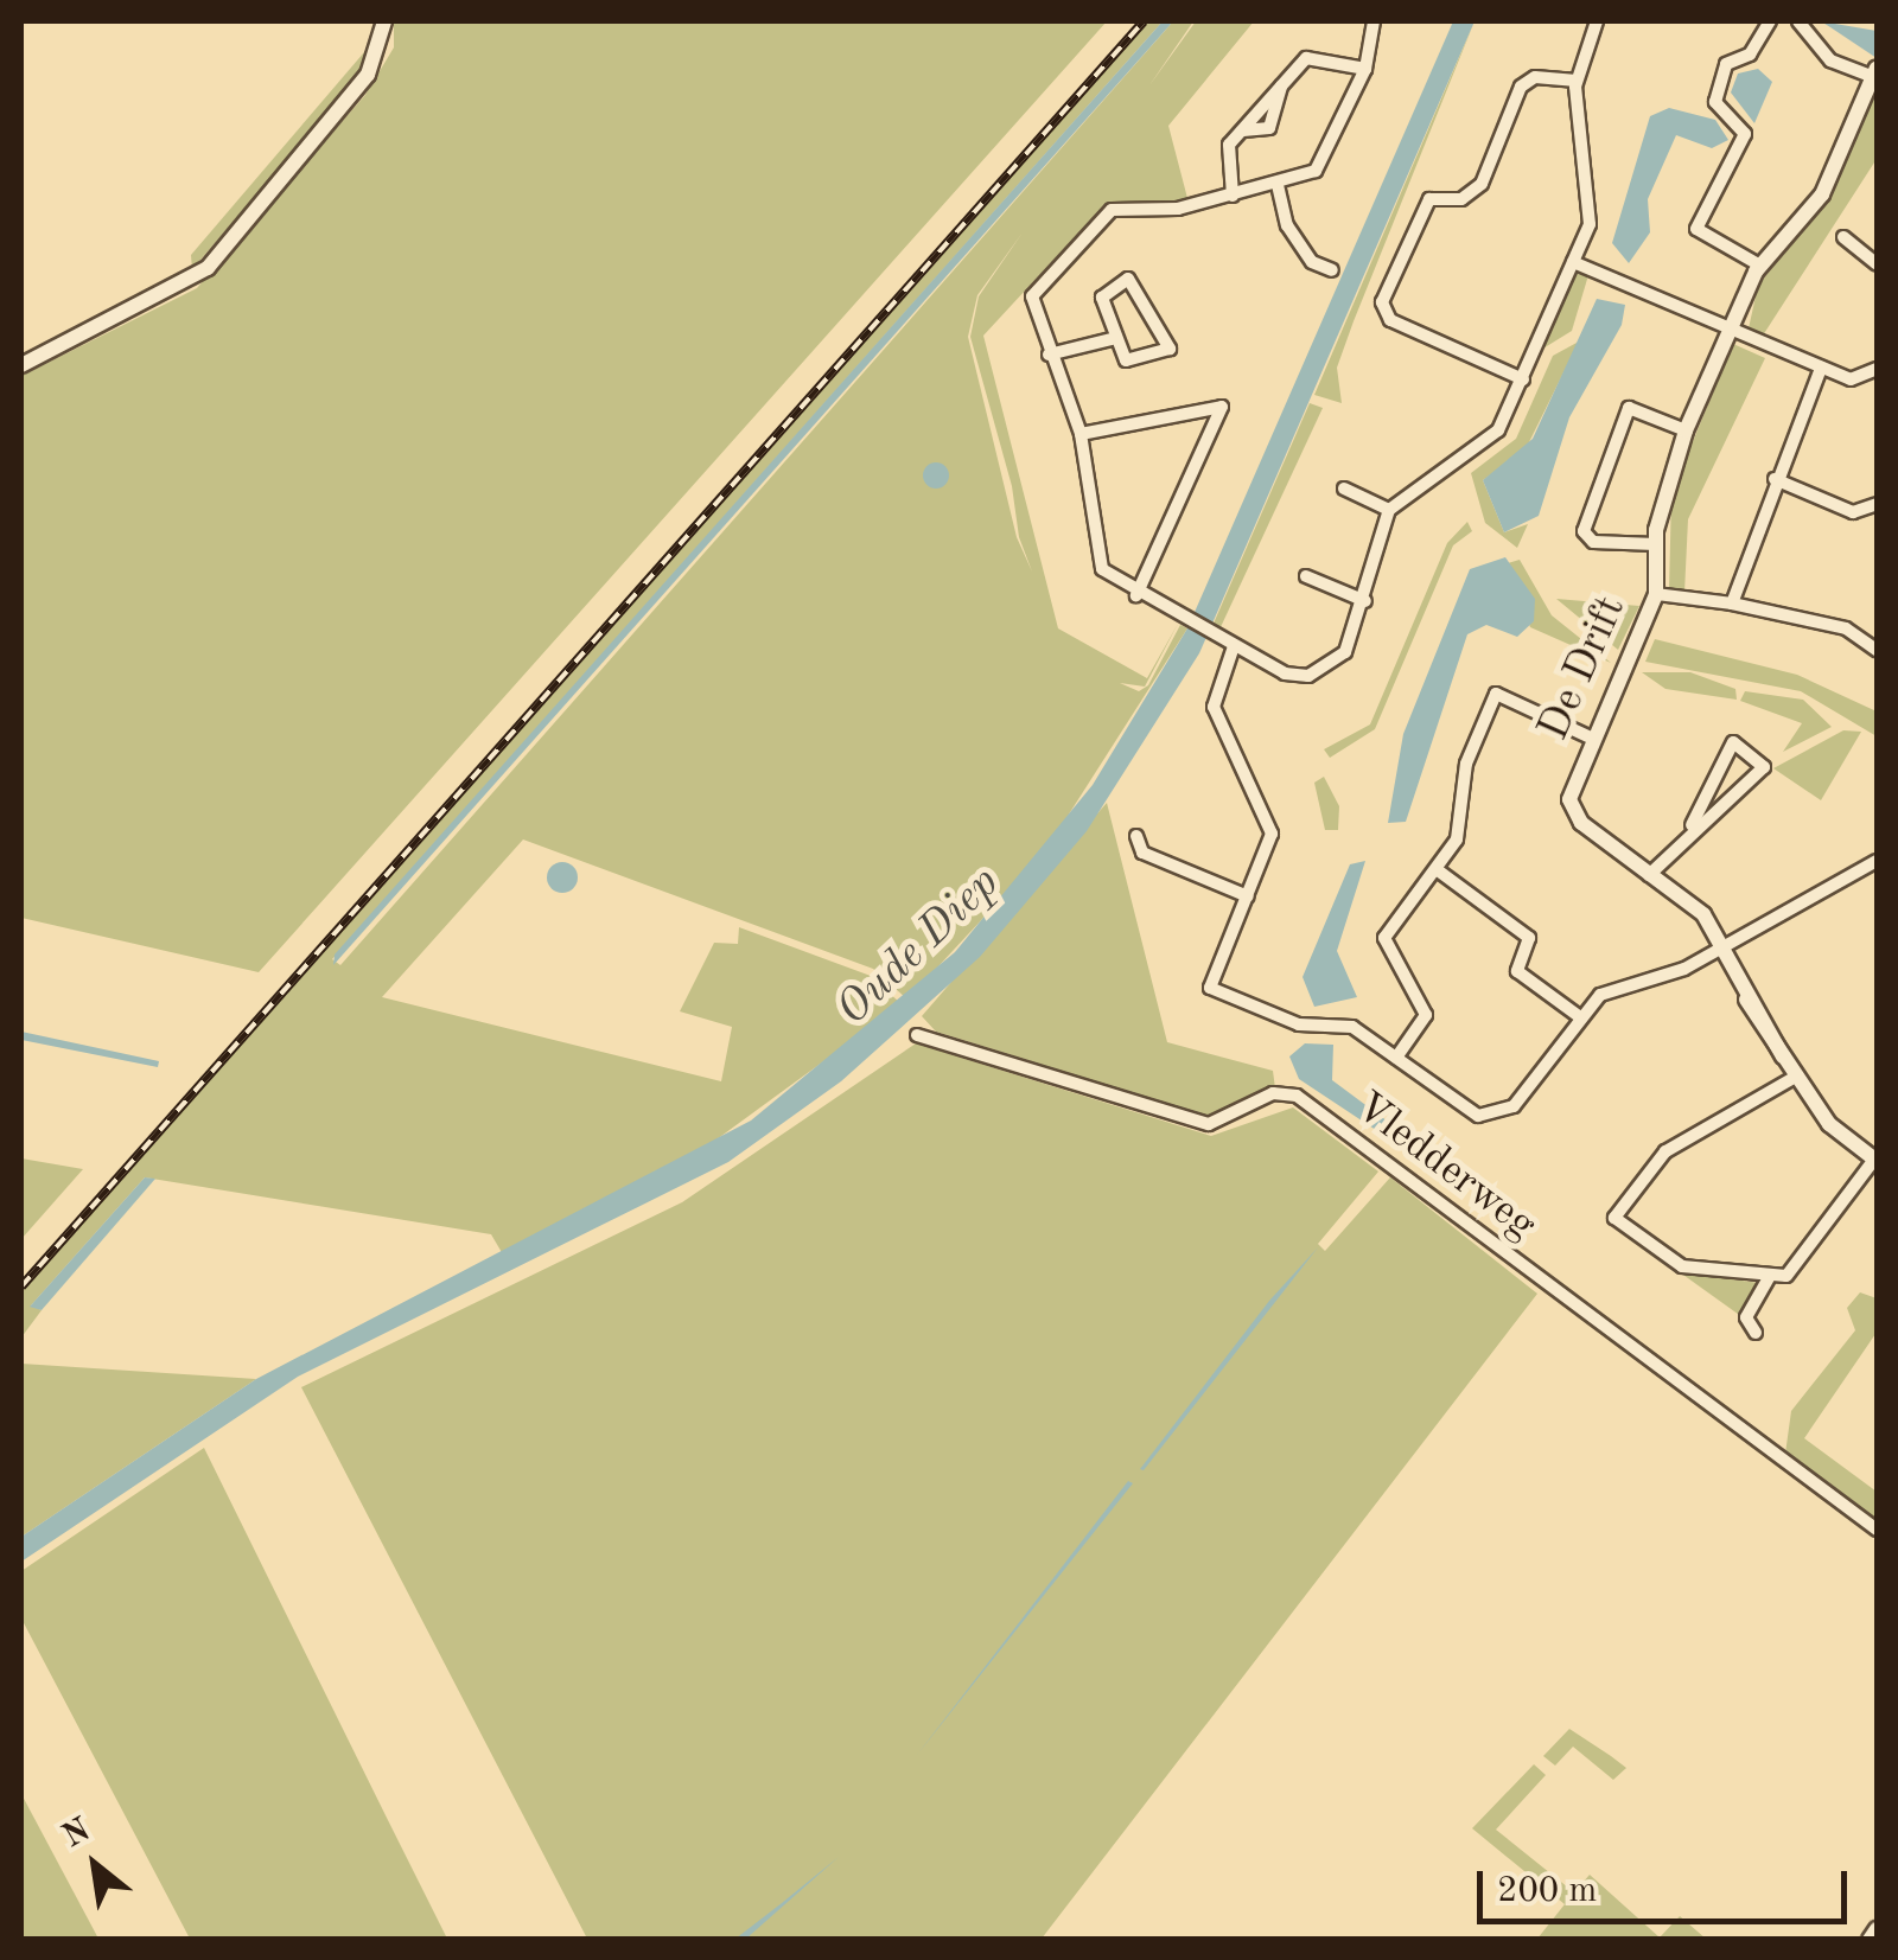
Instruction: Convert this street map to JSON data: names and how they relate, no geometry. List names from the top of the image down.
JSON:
{
  "streets": {
    "street": ["De Drift", "Vledderweg"]
  },
  "water": ["Oude Diep"],
  "scale_bar": "200 m",
  "north": "top left"
}
